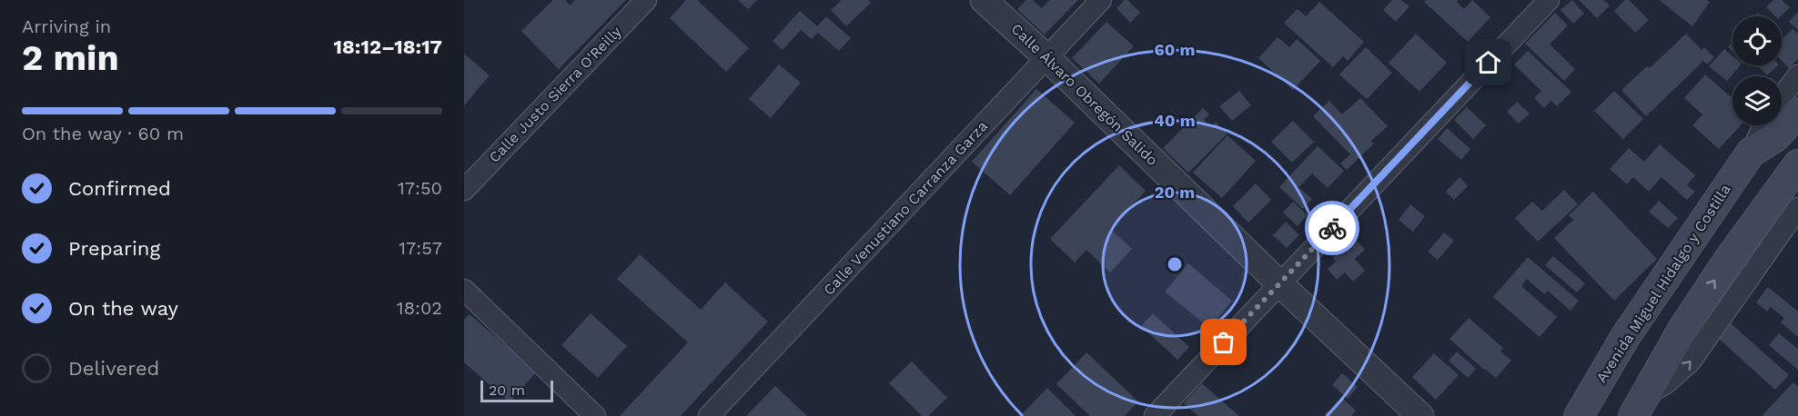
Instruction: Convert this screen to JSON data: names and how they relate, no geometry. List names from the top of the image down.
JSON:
{
  "streets": {
    "main road": ["Avenida Miguel Hidalgo y Costilla"],
    "street": ["Calle Justo Sierra O'Reilly", "Calle Álvaro Obregón Salido", "Calle Venustiano Carranza Garza"]
  },
  "crossings": [
    ["Calle Álvaro Obregón Salido", "Calle Venustiano Carranza Garza"]
  ],
  "scale_bar": "20 m",
  "page": {
    "heading": ["2 min", "Arriving in", "18:12–18:17"],
    "bar": "On the way · 60 m",
    "list": [
      ["Confirmed", "17:50"],
      ["Preparing", "17:57"],
      ["On the way", "18:02"],
      "Delivered"
    ],
    "scale": "20 m"
  },
  "rings": ["60 m", "40 m", "20 m"]
}
